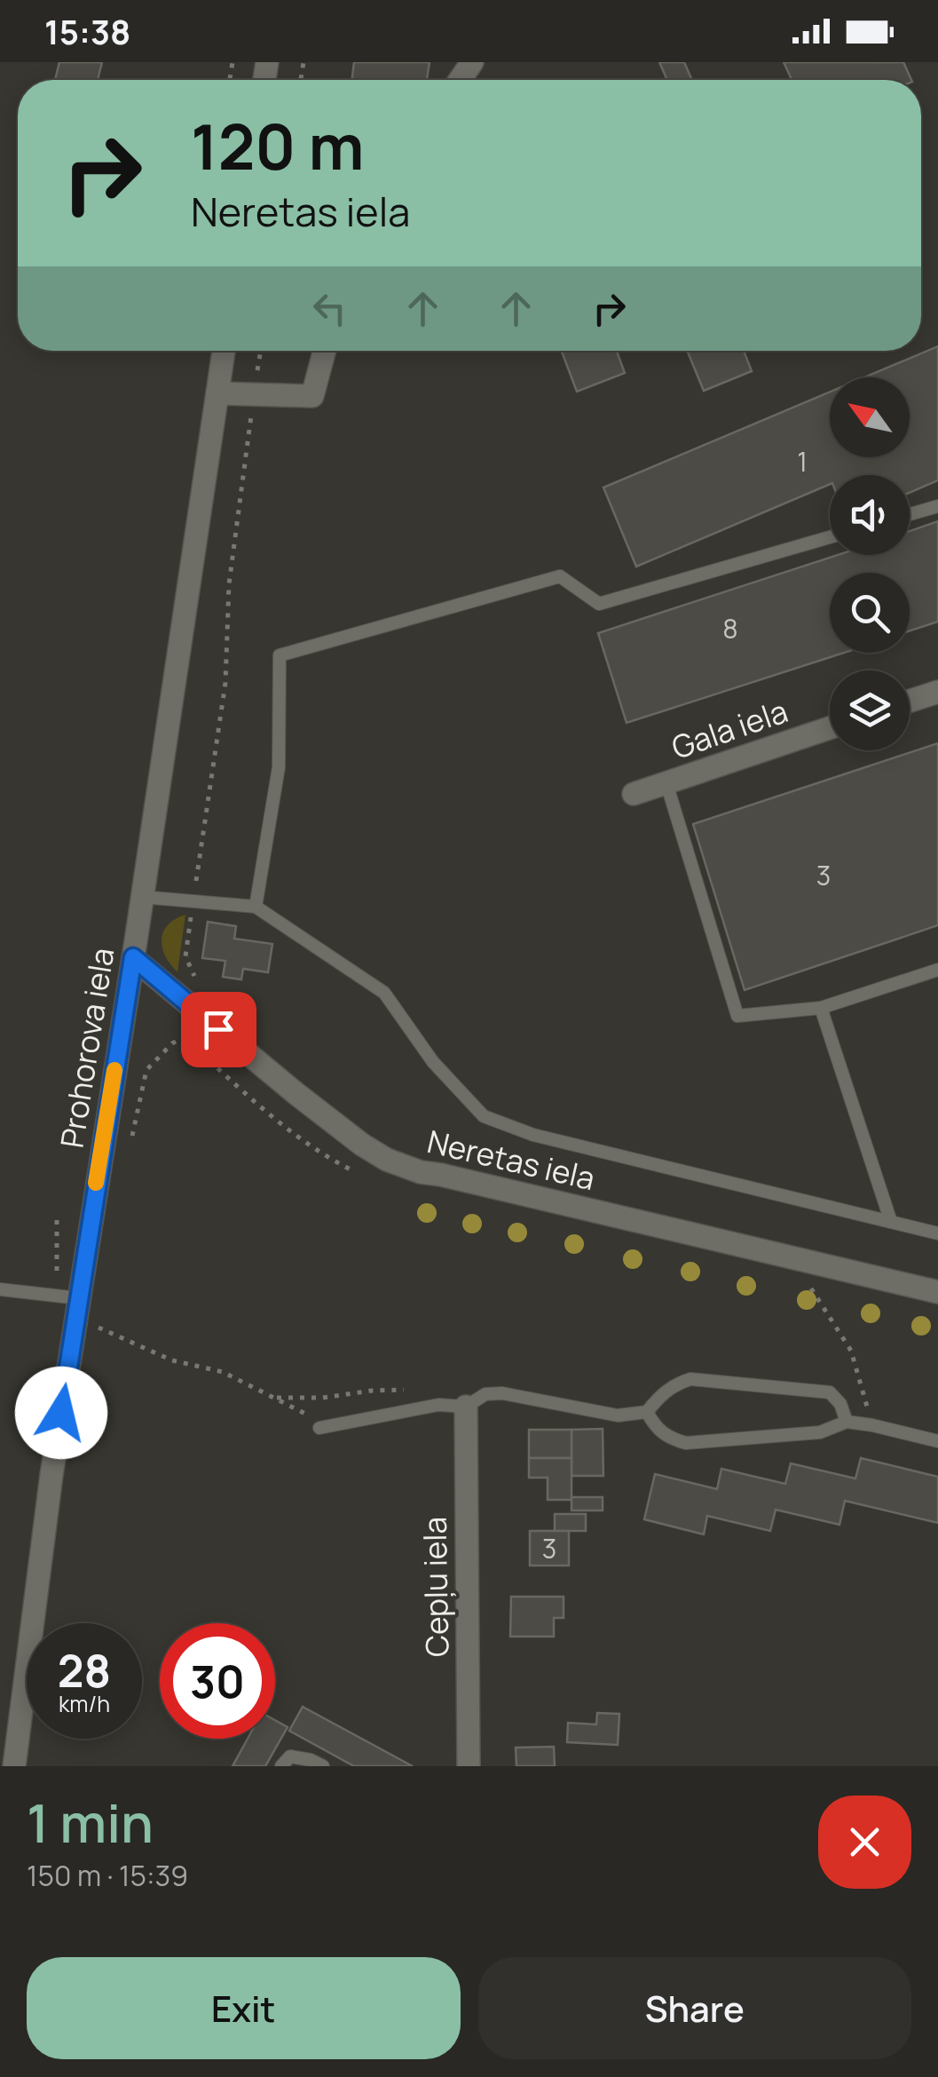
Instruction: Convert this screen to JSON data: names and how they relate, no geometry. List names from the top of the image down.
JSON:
{
  "streets": {
    "street": [
      "Gala iela",
      "Prohorova iela",
      "Neretas iela",
      "Cepļu iela"
    ]
  },
  "crossings": [
    ["Prohorova iela", "Neretas iela"]
  ],
  "house_numbers": [
    "1",
    "8",
    "3",
    "3"
  ],
  "north": "top left",
  "page": {
    "status": "15:38",
    "turn": ["120 m", "Neretas iela"],
    "speed": "28 km/h",
    "limit": "30",
    "heading": ["1 min", "150 m · 15:39"],
    "buttons": ["Exit", "Share"]
  }
}
